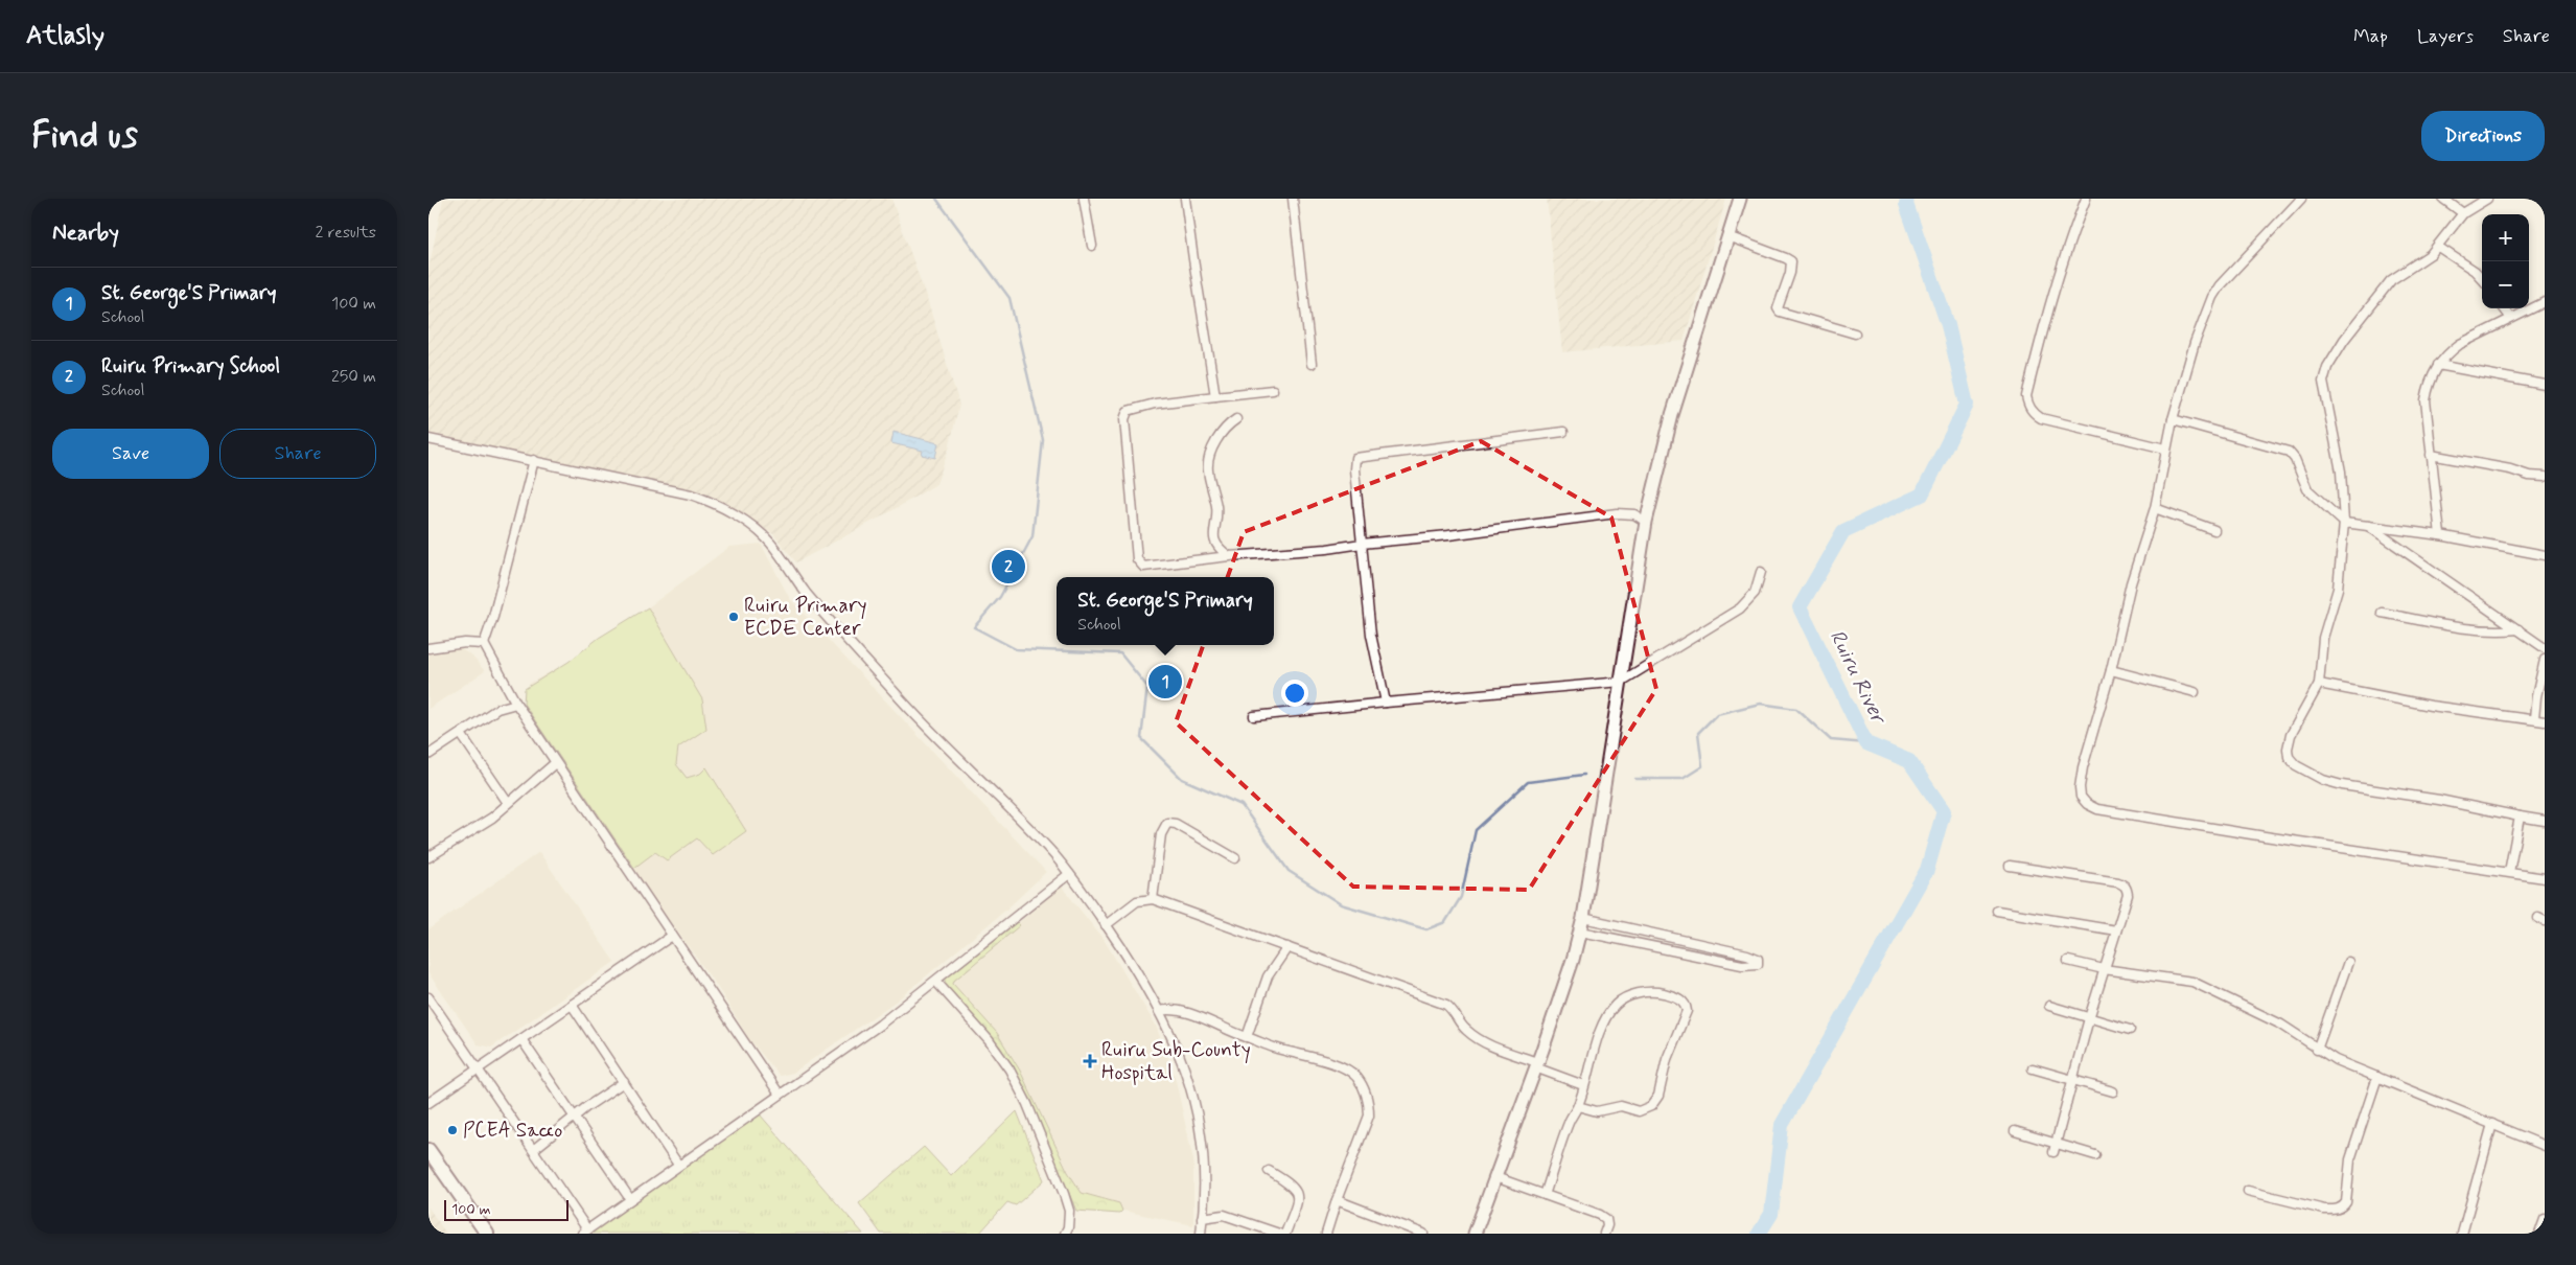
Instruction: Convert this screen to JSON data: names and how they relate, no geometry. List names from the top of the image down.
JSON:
{
  "water": ["Ruiru River"],
  "places": {
    "other": ["Ruiru Primary ECDE Center", "PCEA Sacco"],
    "health": ["Ruiru Sub-County Hospital"]
  },
  "scale_bar": "100 m",
  "page": {
    "header": "Atlasly",
    "nav": ["Map", "Layers", "Share"],
    "buttons": [
      "Directions",
      ["Save", "Share"]
    ],
    "title": "Find us",
    "heading": ["Nearby", "2 results"],
    "map_buttons": ["+", "−"],
    "list": [
      {
        "mark": "1",
        "name": "St. George'S Primary",
        "note": "School",
        "value": "100 m"
      },
      {
        "mark": "2",
        "name": "Ruiru Primary School",
        "note": "School",
        "value": "250 m"
      }
    ],
    "pins": ["2", "1"],
    "popup": ["St. George'S Primary", "School"],
    "scale": "100 m"
  }
}
